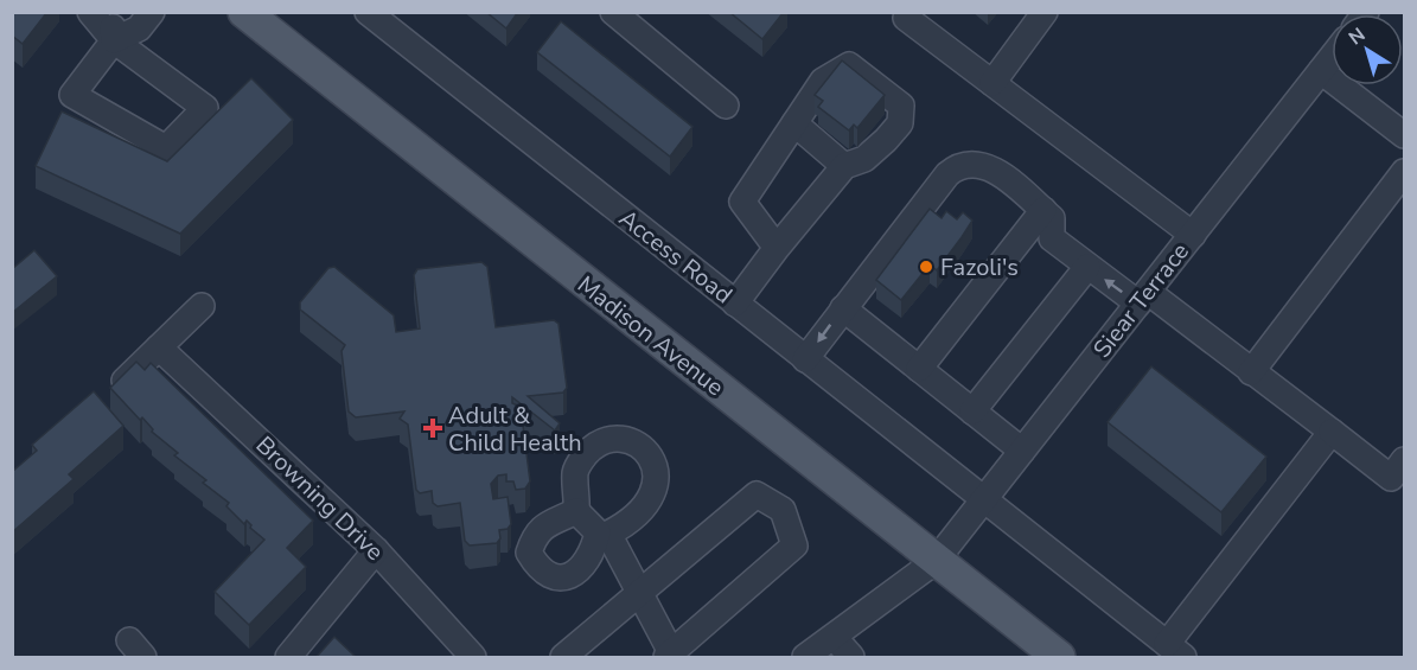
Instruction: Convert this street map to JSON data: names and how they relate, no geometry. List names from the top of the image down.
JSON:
{
  "streets": {
    "main road": ["Madison Avenue"],
    "street": ["Access Road", "Siear Terrace", "Browning Drive"]
  },
  "crossings": [
    ["Access Road", "Siear Terrace"],
    ["Siear Terrace", "Madison Avenue"]
  ],
  "places": {
    "other": ["Fazoli's"],
    "health": ["Adult & Child Health"]
  },
  "north": "top left"
}
